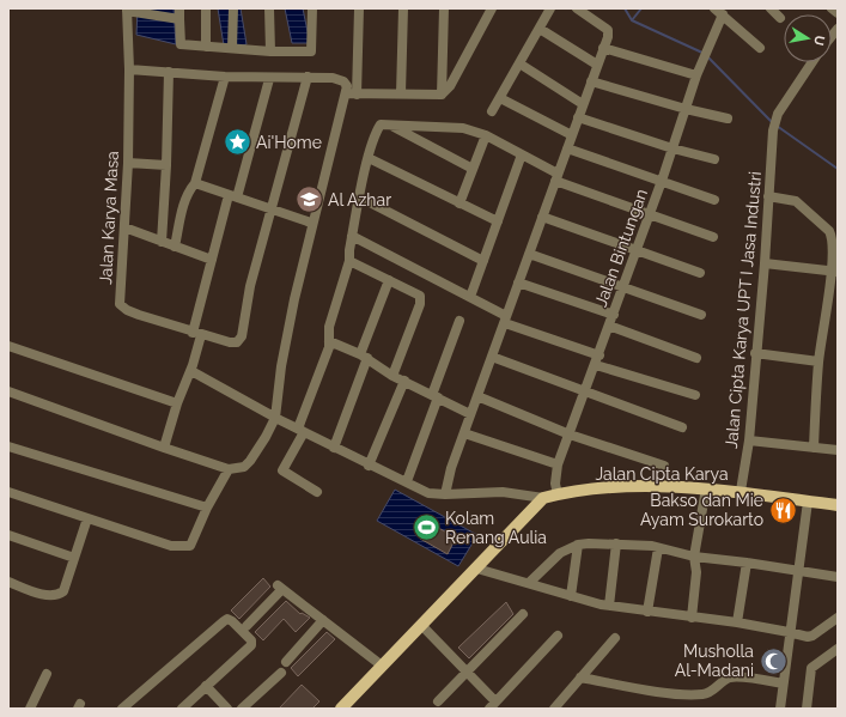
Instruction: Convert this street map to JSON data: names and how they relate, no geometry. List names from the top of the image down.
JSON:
{
  "streets": {
    "main road": ["Jalan Cipta Karya"],
    "street": ["Jalan Karya Masa", "Jalan Bintungan", "Jalan Cipta Karya UPT I Jasa Industri"]
  },
  "crossings": [
    ["Jalan Bintungan", "Jalan Cipta Karya"],
    ["Jalan Cipta Karya UPT I Jasa Industri", "Jalan Cipta Karya"]
  ],
  "places": {
    "place": ["Ai'Home"],
    "school or university": ["Al Azhar"],
    "restaurant": ["Bakso dan Mie Ayam Surokarto"],
    "sports": ["Kolam Renang Aulia"],
    "mosque": ["Musholla Al-Madani"]
  },
  "north": "right"
}
